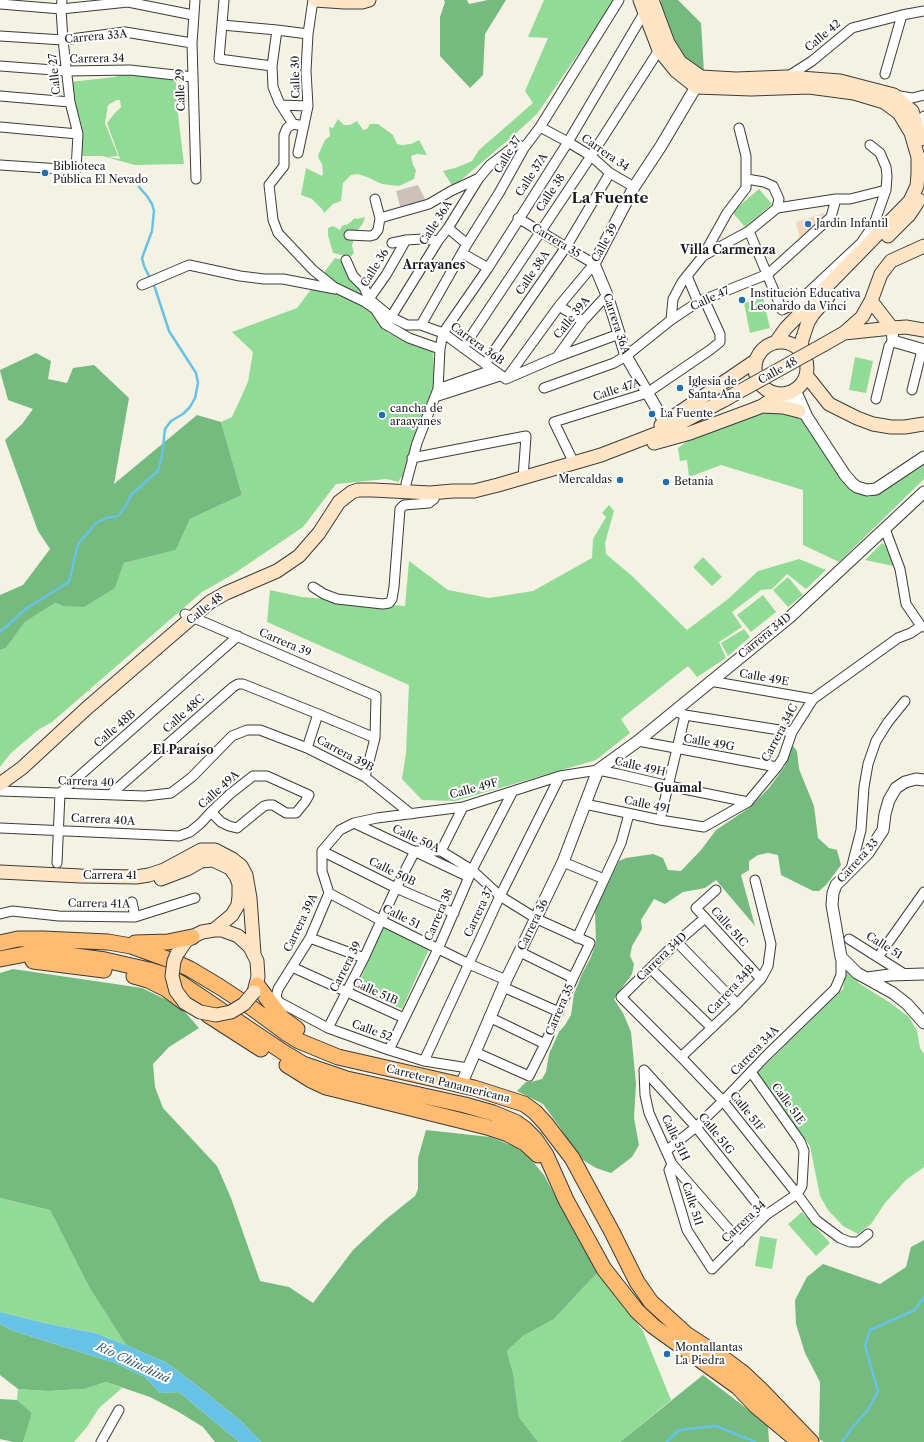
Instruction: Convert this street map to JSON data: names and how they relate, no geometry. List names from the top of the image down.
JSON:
{
  "streets": {
    "highway": ["Carretera Panamericana"],
    "main road": ["Calle 48", "Carrera 41"],
    "street": [
      "Calle 42",
      "Carrera 33A",
      "Carrera 34",
      "Calle 27",
      "Calle 30",
      "Calle 29",
      "Calle 37",
      "Calle 37A",
      "Calle 38",
      "Calle 36A",
      "Carrera 35",
      "Calle 39",
      "Calle 36",
      "Calle 38A",
      "Calle 47",
      "Calle 39A",
      "Carrera 36A",
      "Carrera 36B",
      "Calle 47A",
      "Carrera 34D",
      "Carrera 39",
      "Calle 49E",
      "Calle 48C",
      "Calle 48B",
      "Carrera 34C",
      "Calle 49G",
      "Carrera 39B",
      "Calle 49H",
      "Carrera 40",
      "Calle 49F",
      "Calle 49A",
      "Calle 49I",
      "Carrera 40A",
      "Calle 50A",
      "Carrera 33",
      "Calle 50B",
      "Carrera 41A",
      "Carrera 37",
      "Carrera 38",
      "Calle 51",
      "Carrera 39A",
      "Carrera 36",
      "Calle 51C",
      "Carrera 34B",
      "Calle 51B",
      "Calle 52",
      "Carrera 34A",
      "Calle 51E",
      "Calle 51F",
      "Calle 51G",
      "Calle 51H",
      "Calle 51I"
    ]
  },
  "crossings": [
    ["Carrera 33A", "Calle 27"],
    ["Carrera 33A", "Calle 29"],
    ["Carrera 34", "Calle 27"],
    ["Carrera 34", "Calle 29"],
    ["Carrera 34", "Calle 37"],
    ["Carrera 34", "Calle 37A"],
    ["Carrera 34", "Calle 38"],
    ["Carrera 34", "Calle 39"],
    ["Carrera 34", "Calle 38A"],
    ["Carrera 34", "Calle 51E"],
    ["Carrera 34", "Calle 51F"],
    ["Carrera 34", "Calle 51G"],
    ["Carrera 34", "Calle 51H"],
    ["Carrera 34", "Calle 51I"],
    ["Calle 37", "Calle 36A"],
    ["Calle 37", "Carrera 36B"],
    ["Calle 37A", "Carrera 35"],
    ["Calle 37A", "Carrera 36B"],
    ["Calle 37A", "Calle 48"],
    ["Calle 38", "Carrera 35"],
    ["Calle 38", "Carrera 36B"],
    ["Calle 36A", "Calle 36"],
    ["Calle 36A", "Carrera 36B"],
    ["Carrera 35", "Calle 39"],
    ["Carrera 35", "Calle 38A"],
    ["Carrera 35", "Carrera 36A"],
    ["Carrera 35", "Calle 50A"],
    ["Carrera 35", "Calle 51"],
    ["Carrera 35", "Carrera 36"],
    ["Calle 39", "Carrera 36A"],
    ["Calle 39", "Carrera 36B"],
    ["Calle 36", "Carrera 36B"],
    ["Calle 38A", "Carrera 36B"],
    ["Calle 47", "Carrera 36A"],
    ["Calle 47", "Calle 47A"],
    ["Calle 39A", "Carrera 36A"],
    ["Carrera 36A", "Calle 48"],
    ["Carrera 36A", "Calle 47A"],
    ["Calle 48", "Calle 47A"],
    ["Calle 48", "Carrera 39"],
    ["Carrera 34D", "Calle 49E"],
    ["Carrera 34D", "Calle 49G"],
    ["Carrera 34D", "Calle 49H"],
    ["Carrera 34D", "Calle 49F"],
    ["Carrera 34D", "Carrera 36"],
    ["Carrera 34D", "Calle 51C"],
    ["Carrera 34D", "Calle 51F"],
    ["Carrera 39", "Calle 48B"],
    ["Carrera 39", "Calle 50A"],
    ["Carrera 39", "Calle 50B"],
    ["Carrera 39", "Calle 51"],
    ["Carrera 39", "Calle 51B"],
    ["Carrera 39", "Calle 52"],
    ["Calle 49E", "Carrera 34C"],
    ["Calle 48C", "Carrera 40"],
    ["Calle 48B", "Carrera 40"],
    ["Carrera 34C", "Calle 49G"],
    ["Carrera 34C", "Calle 49H"],
    ["Carrera 34C", "Calle 49I"],
    ["Carrera 39B", "Carrera 40"],
    ["Carrera 39B", "Calle 49F"],
    ["Calle 49H", "Calle 49F"],
    ["Calle 49H", "Carrera 36"],
    ["Calle 49F", "Calle 50A"],
    ["Calle 49F", "Carrera 37"],
    ["Calle 49F", "Carrera 38"],
    ["Calle 49F", "Carrera 36"],
    ["Calle 49A", "Carrera 40A"],
    ["Calle 49I", "Carrera 36"],
    ["Calle 50A", "Carrera 37"],
    ["Calle 50A", "Carrera 38"],
    ["Calle 50A", "Carrera 36"],
    ["Carrera 33", "Carrera 34A"],
    ["Calle 50B", "Carrera 38"],
    ["Calle 50B", "Carrera 39A"],
    ["Carrera 37", "Calle 51"],
    ["Carrera 37", "Calle 52"],
    ["Carrera 38", "Calle 51"],
    ["Carrera 38", "Calle 51B"],
    ["Carrera 38", "Calle 52"],
    ["Calle 51", "Carrera 39A"],
    ["Calle 51", "Carrera 36"],
    ["Carrera 39A", "Calle 51B"],
    ["Carrera 39A", "Calle 52"],
    ["Carrera 36", "Calle 52"],
    ["Calle 51C", "Carrera 34B"],
    ["Carrera 34B", "Calle 51F"],
    ["Carrera 34A", "Calle 51E"],
    ["Carrera 34A", "Calle 51F"],
    ["Carrera 34A", "Calle 51G"],
    ["Carrera 34A", "Calle 51H"],
    ["Calle 51E", "Calle 51F"],
    ["Calle 51G", "Calle 51H"],
    ["Calle 51H", "Calle 51I"]
  ],
  "districts": [
    "La Fuente",
    "Villa Carmenza",
    "Arrayanes",
    "El Paraíso",
    "Guamal"
  ],
  "water": ["Río Chinchiná"],
  "places": [
    "Biblioteca Pública El Nevado",
    "Jardín Infantil",
    "Institución Educativa Leonardo da Vinci",
    "Iglesia de Santa Ana",
    "La Fuente",
    "cancha de araayanes",
    "Mercaldas",
    "Betania",
    "Montallantas La Piedra"
  ]
}
